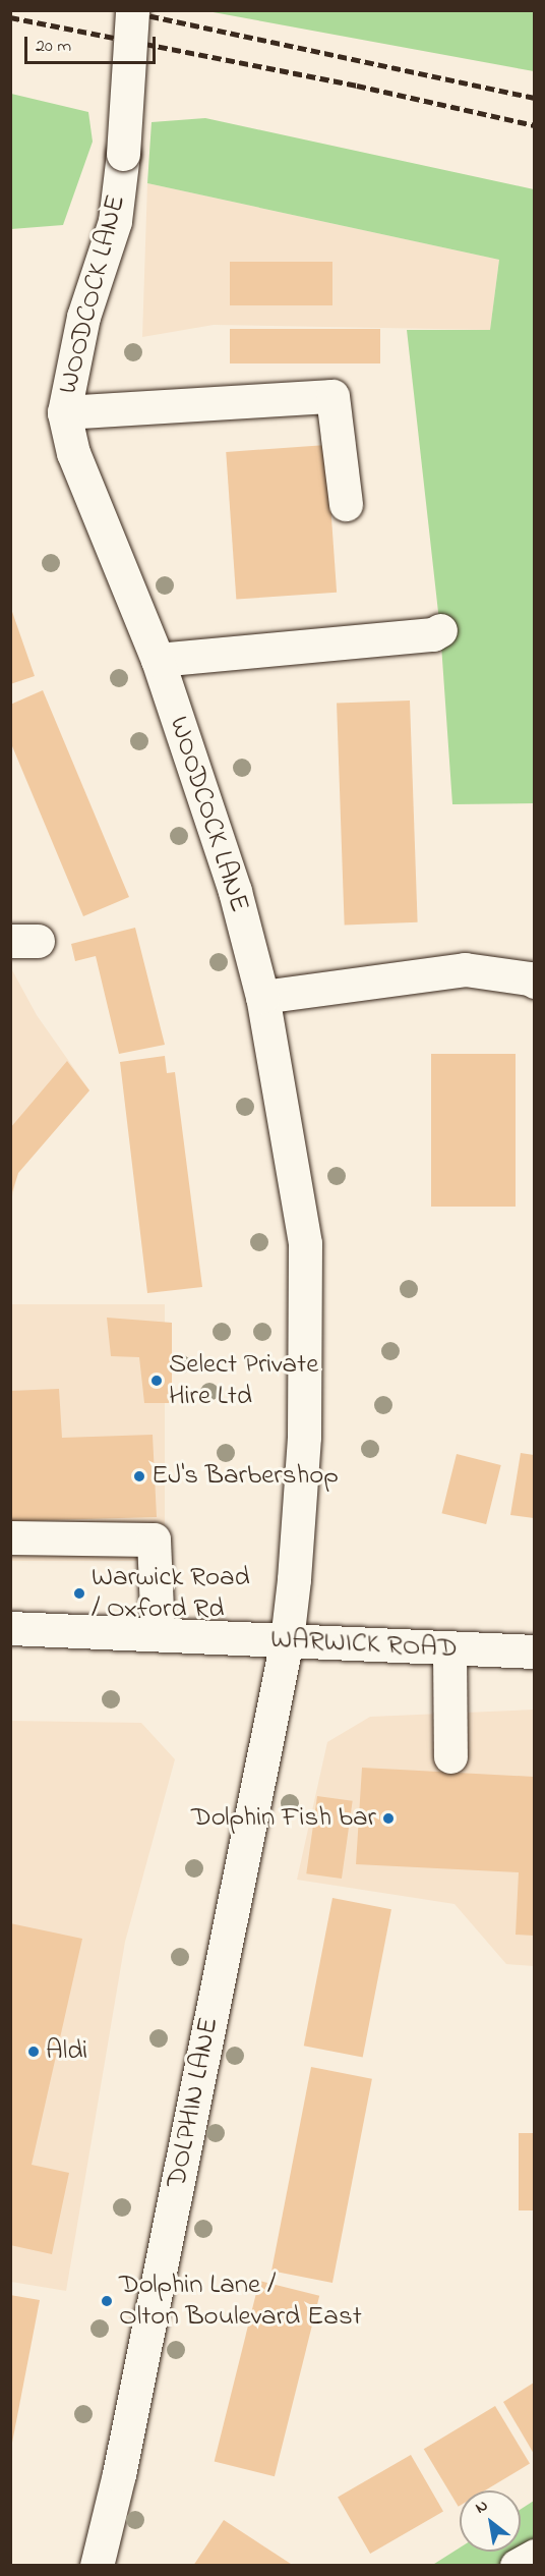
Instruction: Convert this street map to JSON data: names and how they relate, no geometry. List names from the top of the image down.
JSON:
{
  "streets": {
    "main road": ["WOODCOCK LANE", "WARWICK ROAD", "DOLPHIN LANE"]
  },
  "crossings": [
    ["WOODCOCK LANE", "WARWICK ROAD"],
    ["WOODCOCK LANE", "DOLPHIN LANE"],
    ["WARWICK ROAD", "DOLPHIN LANE"]
  ],
  "places": [
    "Select Private Hire Ltd",
    "EJ's Barbershop",
    "Warwick Road / Oxford Rd",
    "Dolphin Fish bar",
    "Aldi",
    "Dolphin Lane / Olton Boulevard East"
  ],
  "scale_bar": "20 m",
  "north": "top left"
}
